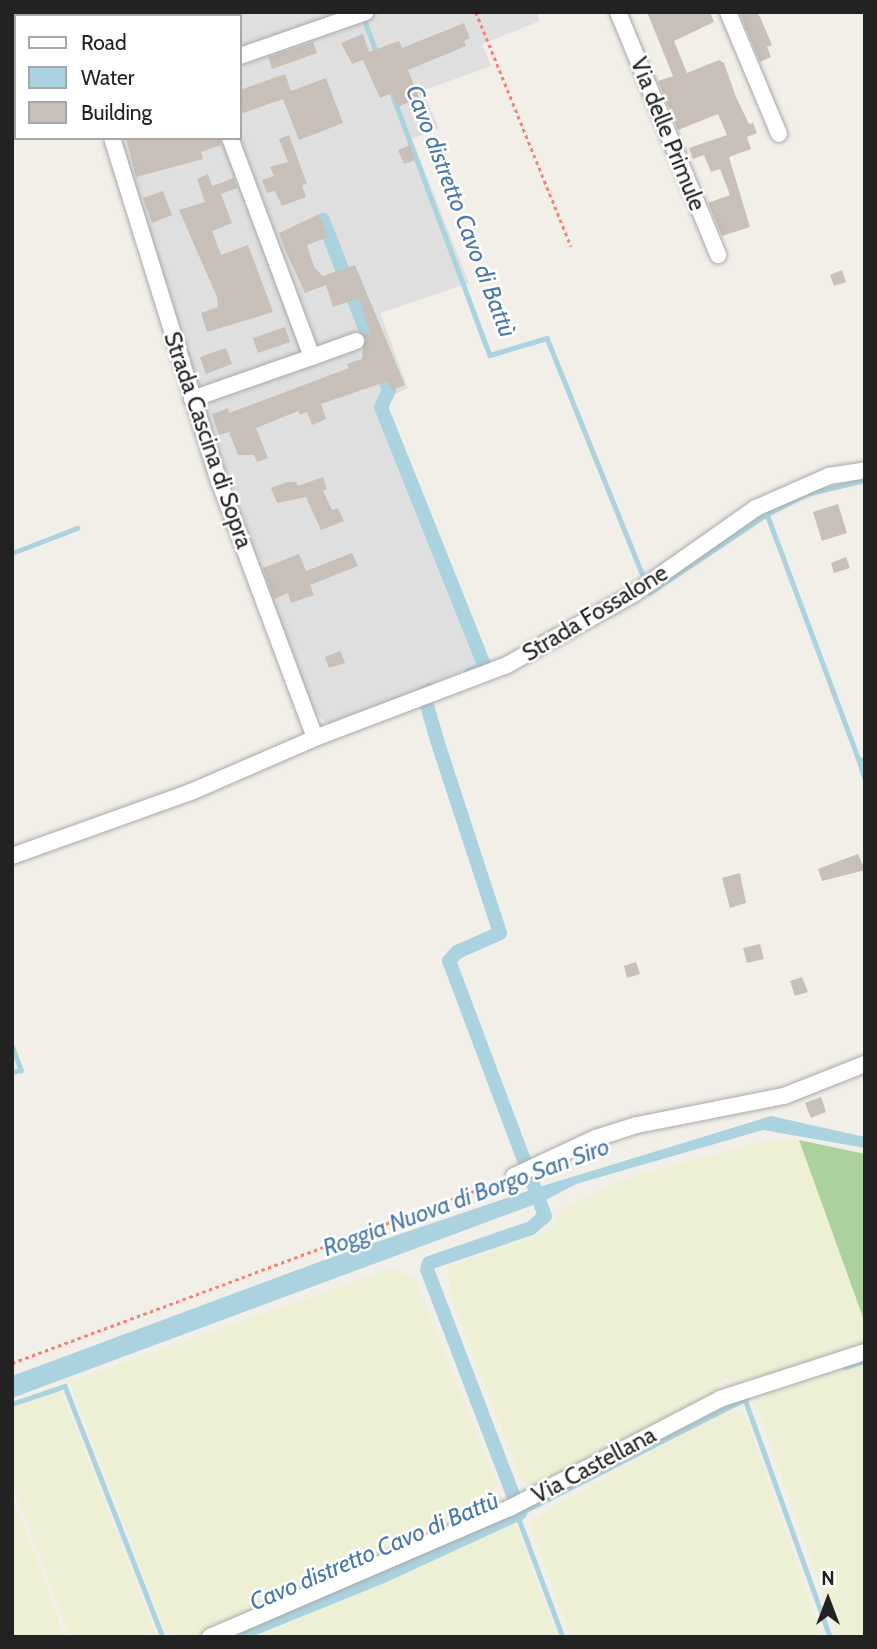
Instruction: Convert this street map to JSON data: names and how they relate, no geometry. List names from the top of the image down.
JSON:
{
  "streets": {
    "street": [
      "Via delle Primule",
      "Strada Cascina di Sopra",
      "Strada Fossalone",
      "Via Castellana"
    ]
  },
  "crossings": [
    ["Strada Cascina di Sopra", "Strada Fossalone"]
  ],
  "water": ["Cavo distretto Cavo di Battù", "Roggia Nuova di Borgo San Siro"],
  "legend": ["Road", "Water", "Building"],
  "north": "top"
}
